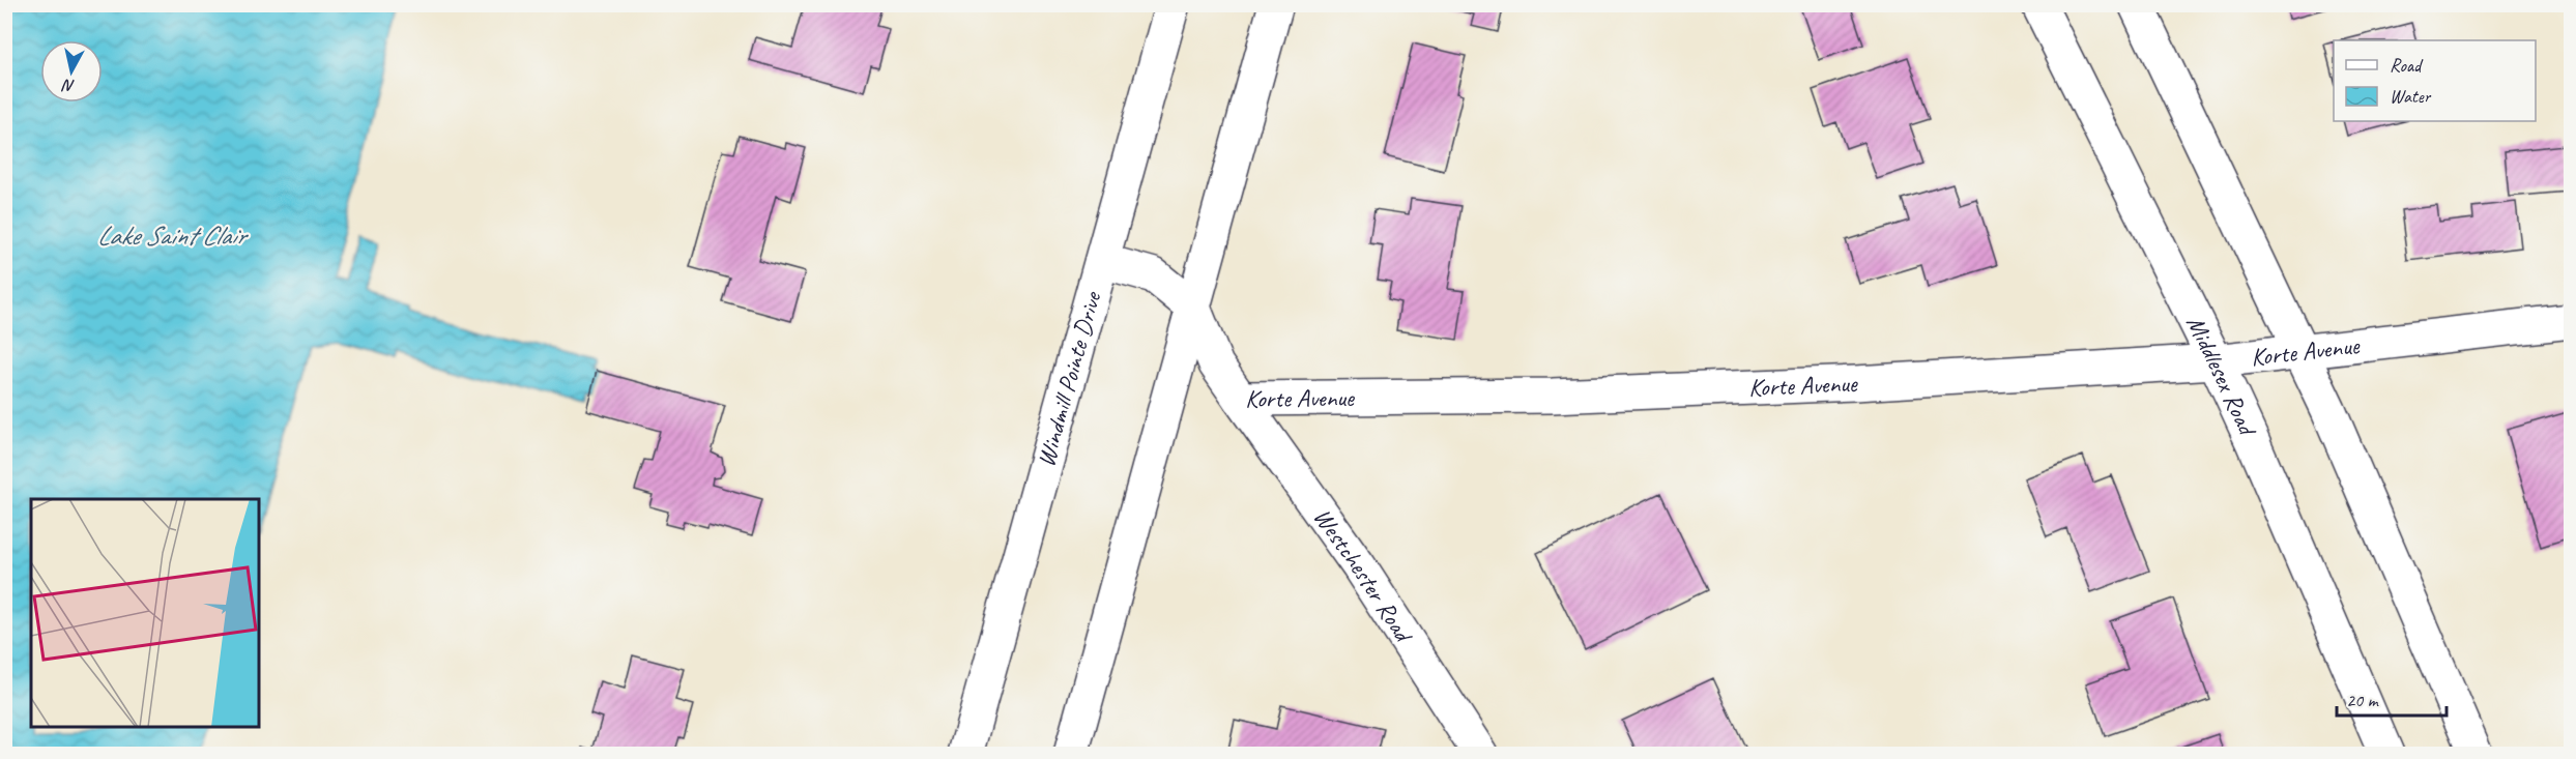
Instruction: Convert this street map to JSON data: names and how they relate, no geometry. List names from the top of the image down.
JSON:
{
  "streets": {
    "street": [
      "Korte Avenue",
      "Middlesex Road",
      "Windmill Pointe Drive",
      "Westchester Road"
    ]
  },
  "crossings": [
    ["Korte Avenue", "Middlesex Road"],
    ["Korte Avenue", "Windmill Pointe Drive"],
    ["Korte Avenue", "Westchester Road"]
  ],
  "water": ["Lake Saint Clair"],
  "legend": ["Road", "Water"],
  "scale_bar": "20 m",
  "north": "bottom"
}
